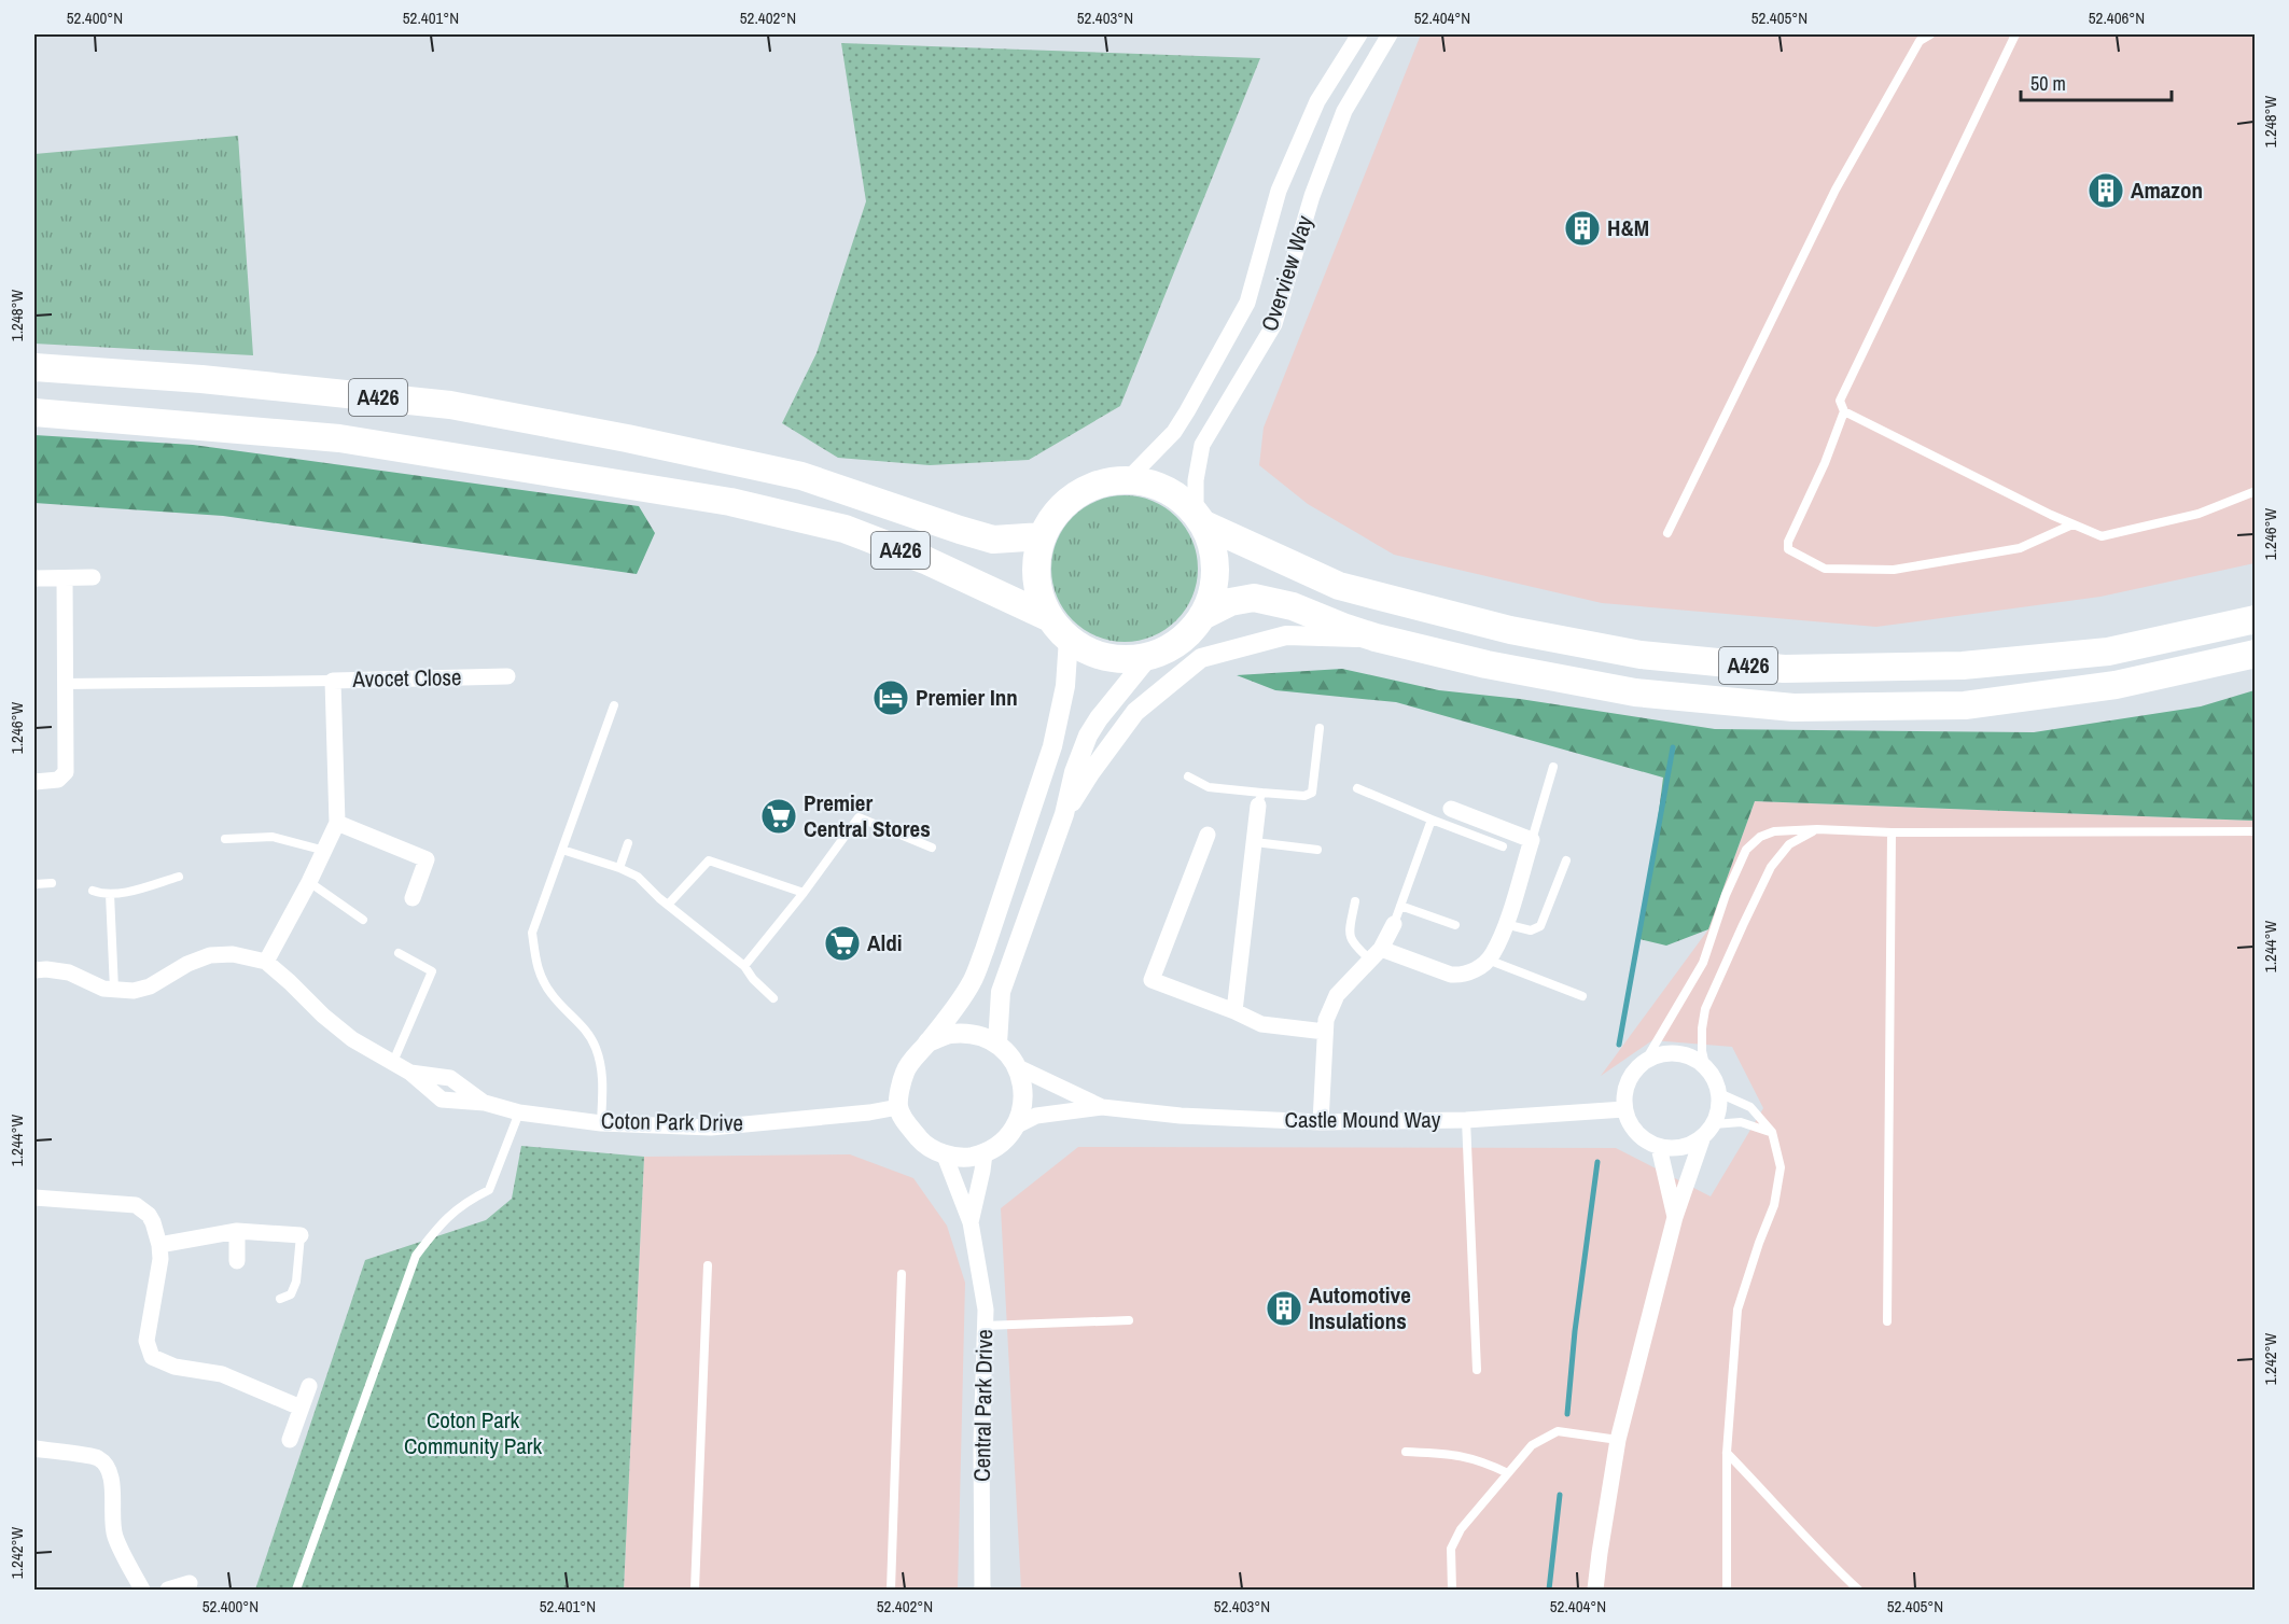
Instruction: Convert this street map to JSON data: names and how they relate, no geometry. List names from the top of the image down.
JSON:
{
  "streets": {
    "highway": ["A426"],
    "street": [
      "Overview Way",
      "Avocet Close",
      "Castle Mound Way",
      "Coton Park Drive",
      "Central Park Drive"
    ]
  },
  "crossings": [
    ["Overview Way", "A426"],
    ["Avocet Close", "Coton Park Drive"],
    ["Castle Mound Way", "Coton Park Drive"],
    ["Castle Mound Way", "Central Park Drive"],
    ["Coton Park Drive", "Central Park Drive"]
  ],
  "parks": ["Coton Park Community Park"],
  "places": {
    "building": ["Amazon", "H&M", "Automotive Insulations"],
    "hotel": ["Premier Inn"],
    "supermarket": ["Premier Central Stores", "Aldi"]
  },
  "scale_bar": "50 m",
  "coordinates": [
    "52.400°N",
    "52.401°N",
    "52.402°N",
    "52.403°N",
    "52.404°N",
    "52.405°N",
    "52.406°N",
    "1.248°W",
    "1.246°W",
    "1.244°W",
    "1.242°W"
  ]
}
